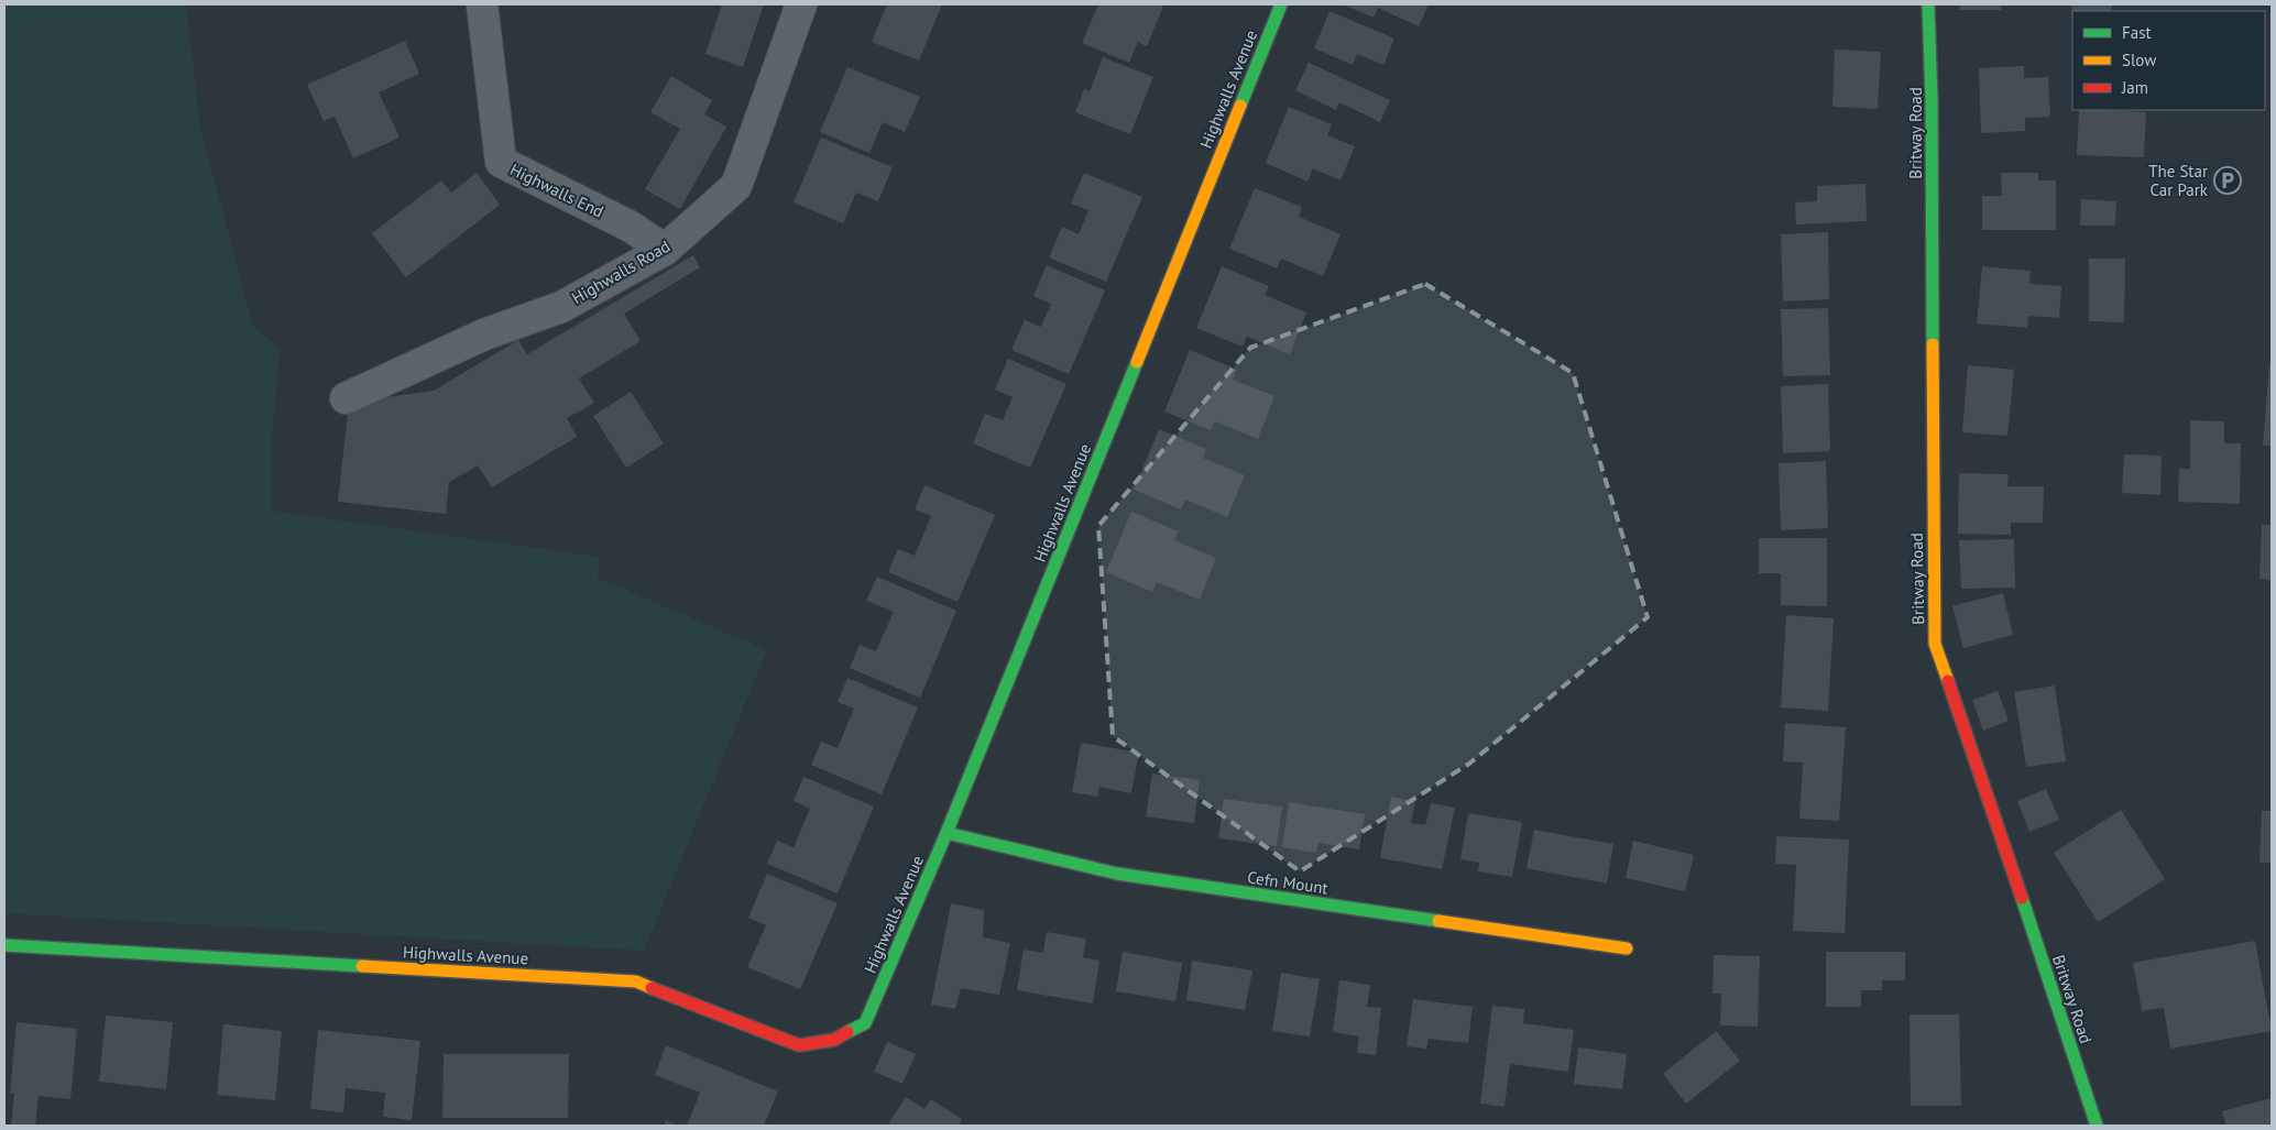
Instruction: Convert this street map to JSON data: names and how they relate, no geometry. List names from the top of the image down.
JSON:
{
  "streets": {
    "street": [
      "Highwalls Avenue",
      "Britway Road",
      "Highwalls End",
      "Highwalls Road",
      "Cefn Mount"
    ]
  },
  "crossings": [
    ["Highwalls Avenue", "Cefn Mount"],
    ["Highwalls End", "Highwalls Road"]
  ],
  "places": {
    "parking": ["The Star Car Park"]
  },
  "legend": ["Fast", "Slow", "Jam"]
}
